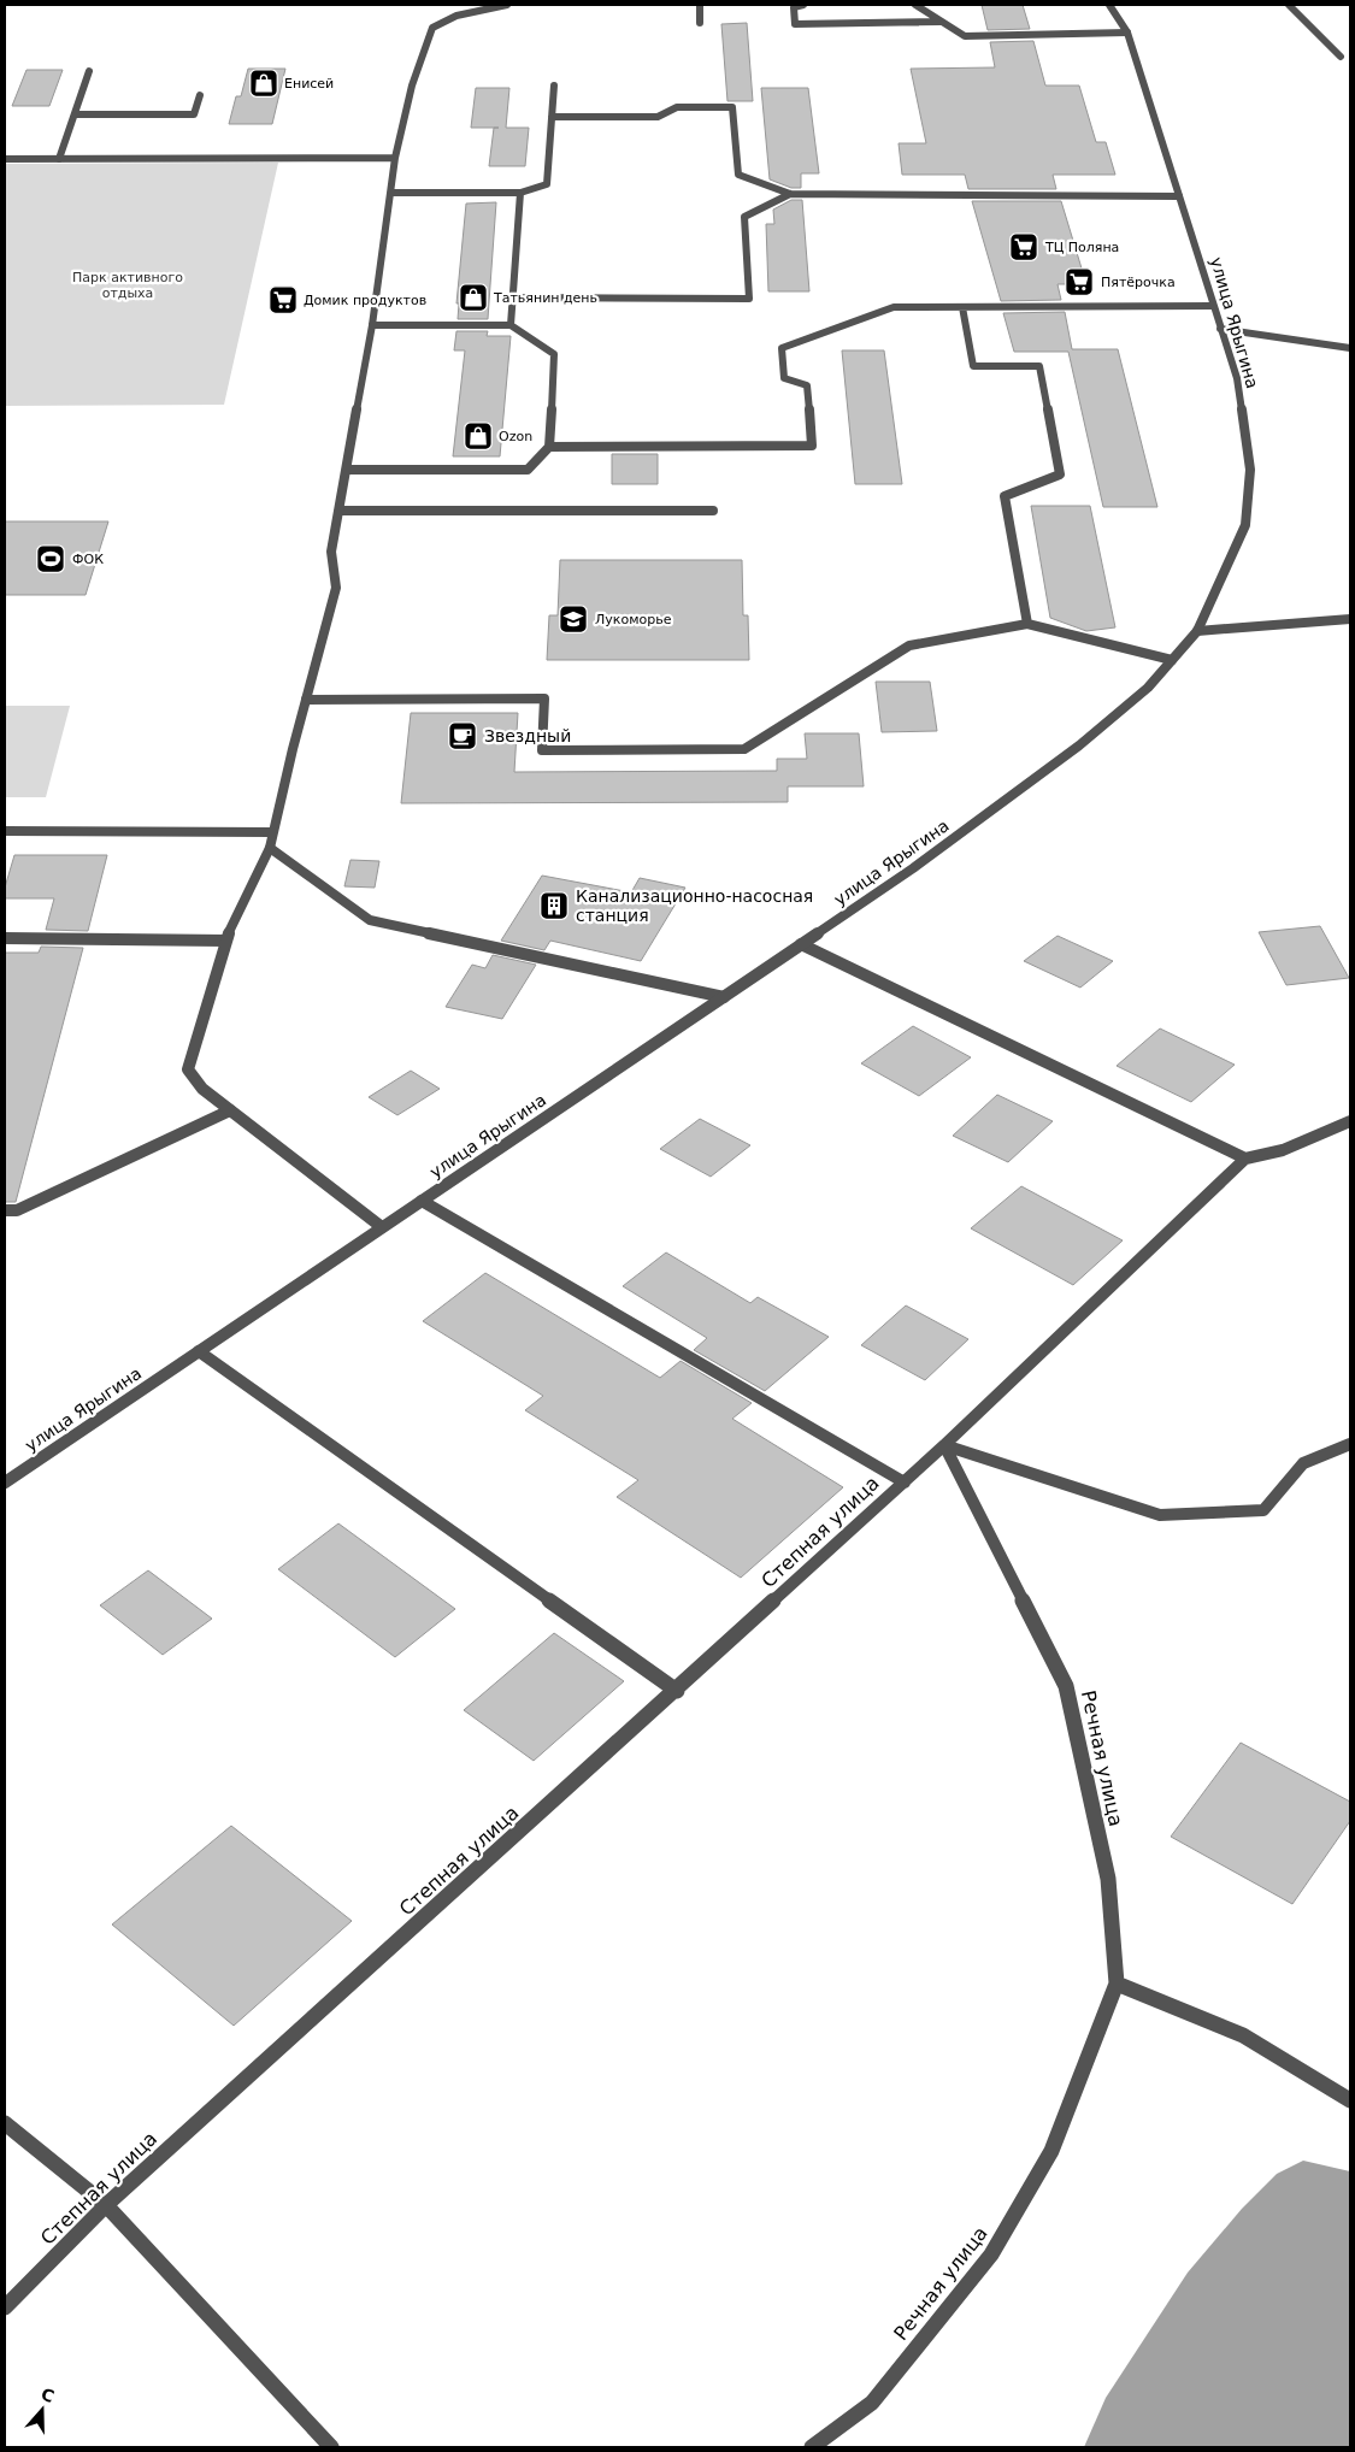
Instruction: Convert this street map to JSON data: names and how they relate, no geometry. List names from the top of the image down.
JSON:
{
  "streets": {
    "street": ["улица Ярыгина", "Степная улица", "Речная улица"]
  },
  "crossings": [
    ["Степная улица", "Речная улица"]
  ],
  "parks": ["Парк активного отдыха"],
  "places": {
    "shop": ["Енисей", "Татьянин день", "Ozon"],
    "supermarket": ["ТЦ Поляна", "Пятёрочка", "Домик продуктов"],
    "sports": ["ФОК"],
    "school or university": ["Лукоморье"],
    "cafe": ["Звездный"],
    "building": ["Канализационно-насосная станция"]
  },
  "north": "top"
}
